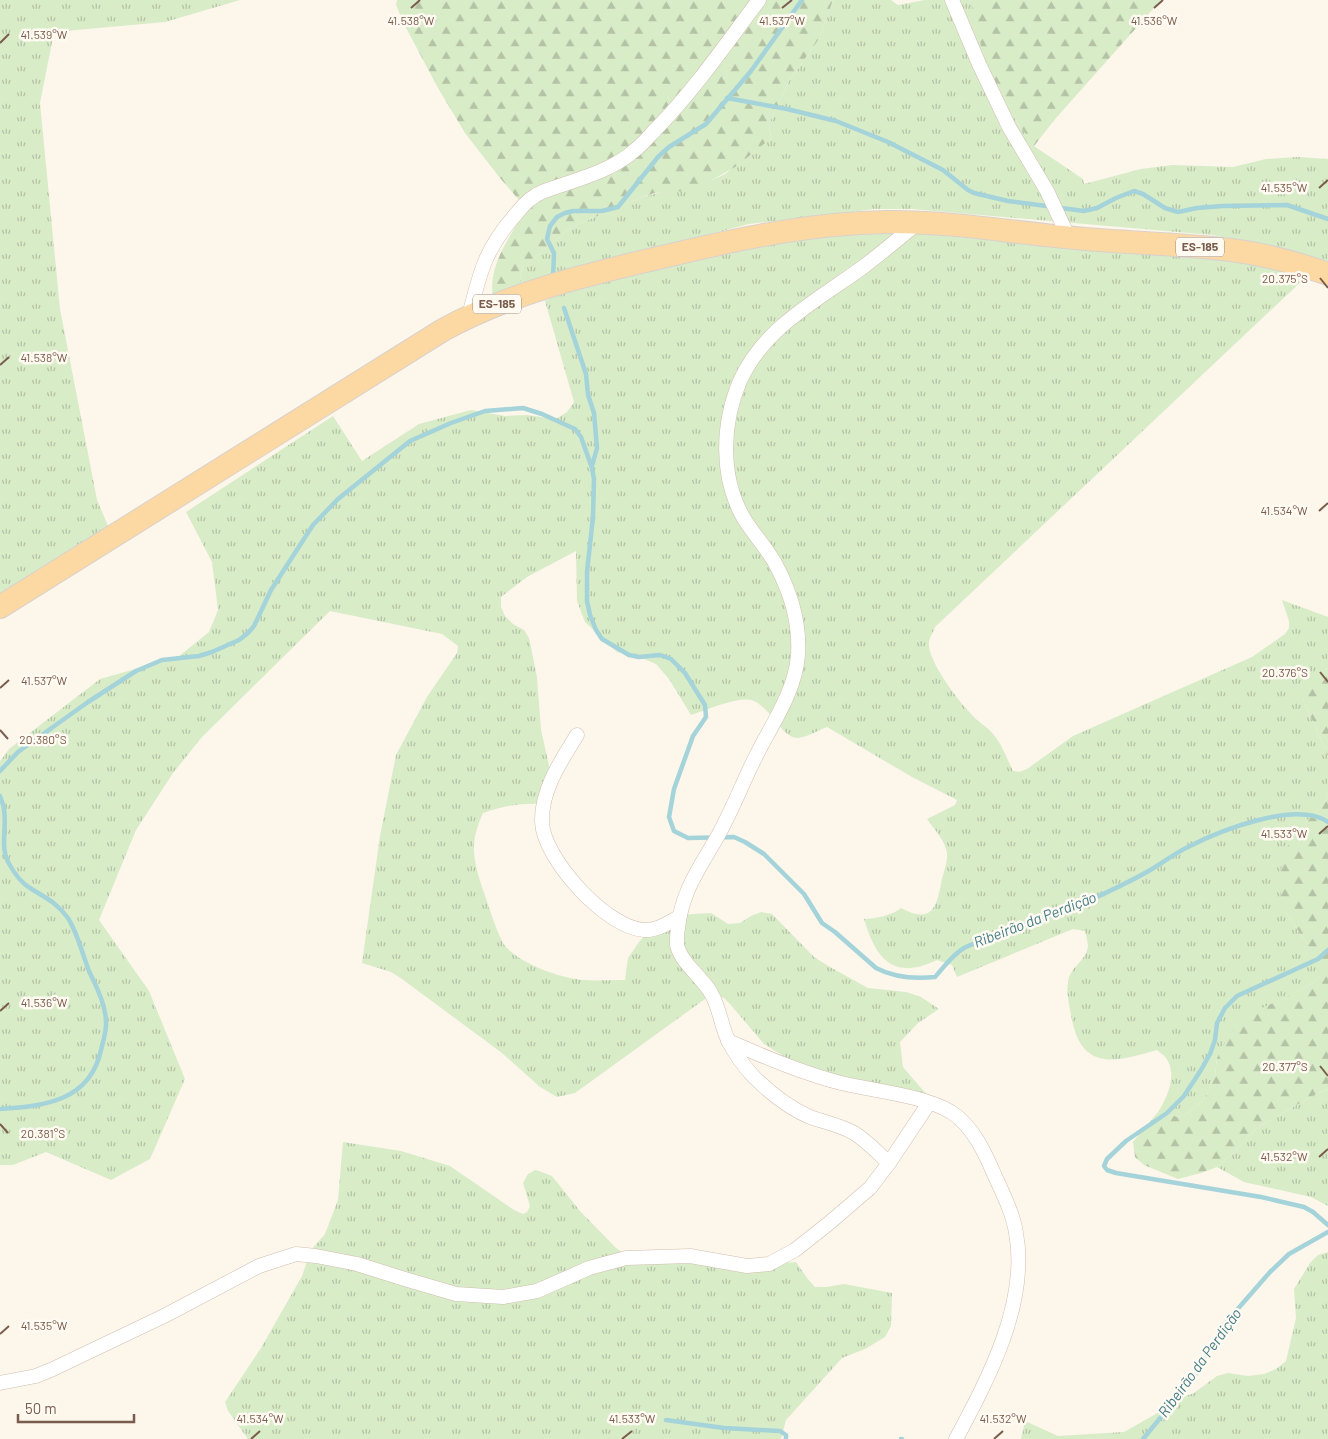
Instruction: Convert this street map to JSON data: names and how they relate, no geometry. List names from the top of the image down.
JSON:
{
  "streets": {
    "main road": ["ES-185"]
  },
  "water": ["Ribeirão da Perdição"],
  "scale_bar": "50 m",
  "coordinates": [
    "41.538°W",
    "41.537°W",
    "41.536°W",
    "41.539°W",
    "41.535°W",
    "20.375°S",
    "41.534°W",
    "20.376°S",
    "20.380°S",
    "41.533°W",
    "20.377°S",
    "20.381°S",
    "41.532°W"
  ]
}
